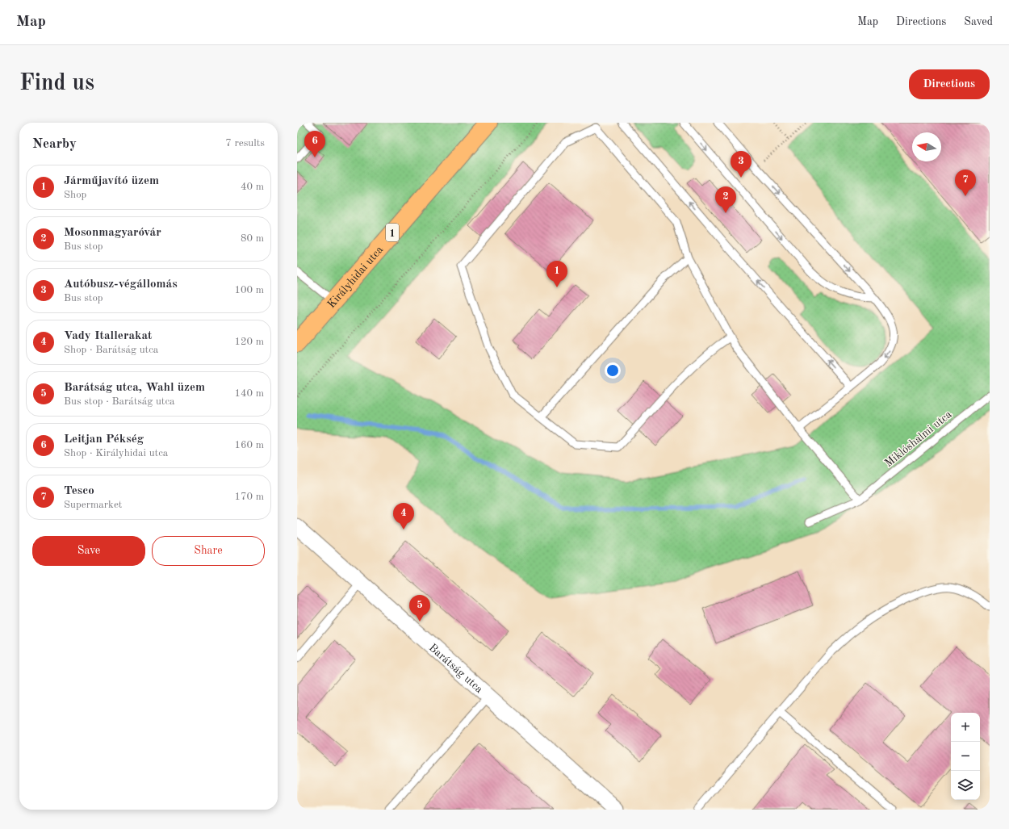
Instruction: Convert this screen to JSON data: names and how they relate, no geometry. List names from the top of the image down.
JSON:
{
  "streets": {
    "main road": ["1", "Királyhidai utca"],
    "street": ["Barátság utca"],
    "lane": ["Miklóshalmi utca"]
  },
  "north": "left",
  "page": {
    "header": "Map",
    "nav": ["Map", "Directions", "Saved"],
    "buttons": [
      "Directions",
      ["Save", "Share"]
    ],
    "title": "Find us",
    "heading": ["Nearby", "7 results"],
    "pins": [
      "6",
      "3",
      "7",
      "2",
      "1",
      "4",
      "5"
    ],
    "list": [
      {
        "mark": "1",
        "name": "Járműjavító üzem",
        "note": "Shop",
        "value": "40 m"
      },
      {
        "mark": "2",
        "name": "Mosonmagyaróvár",
        "note": "Bus stop",
        "value": "80 m"
      },
      {
        "mark": "3",
        "name": "Autóbusz-végállomás",
        "note": "Bus stop",
        "value": "100 m"
      },
      {
        "mark": "4",
        "name": "Vady Itallerakat",
        "note": "Shop · Barátság utca",
        "value": "120 m"
      },
      {
        "mark": "5",
        "name": "Barátság utca, Wahl üzem",
        "note": "Bus stop · Barátság utca",
        "value": "140 m"
      },
      {
        "mark": "6",
        "name": "Leitjan Pékség",
        "note": "Shop · Királyhidai utca",
        "value": "160 m"
      },
      {
        "mark": "7",
        "name": "Tesco",
        "note": "Supermarket",
        "value": "170 m"
      }
    ],
    "map_buttons": ["+", "−"]
  }
}
